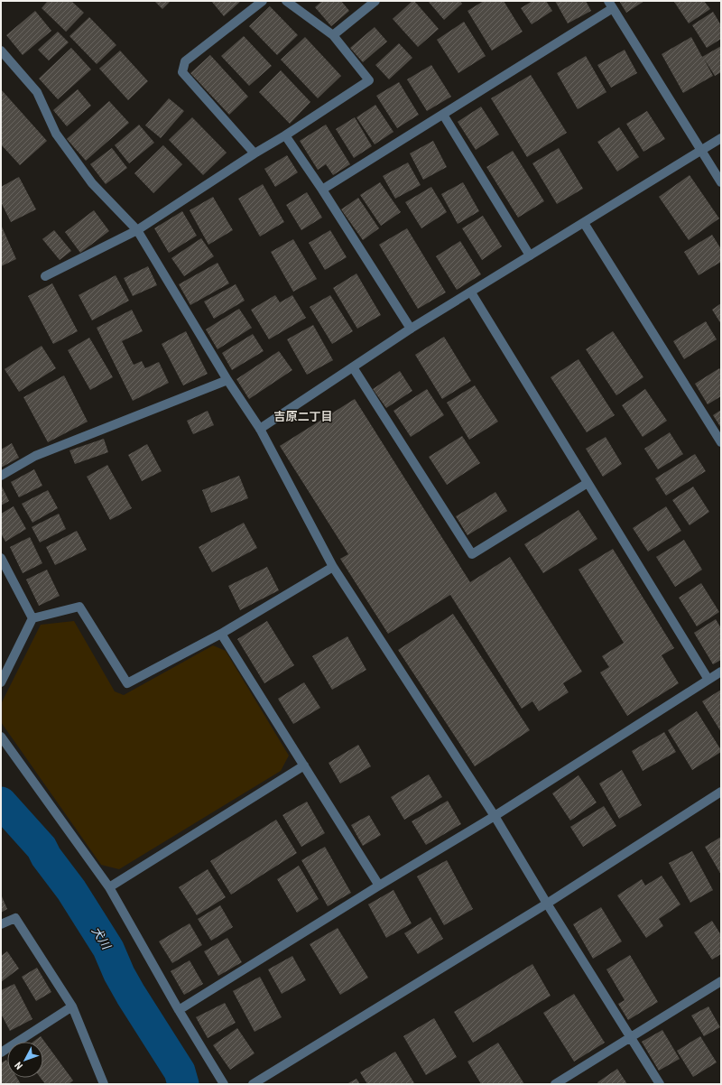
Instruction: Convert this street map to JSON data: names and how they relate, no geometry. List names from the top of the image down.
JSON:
{
  "districts": ["吉原二丁目"],
  "water": ["犬川"],
  "north": "bottom left"
}
